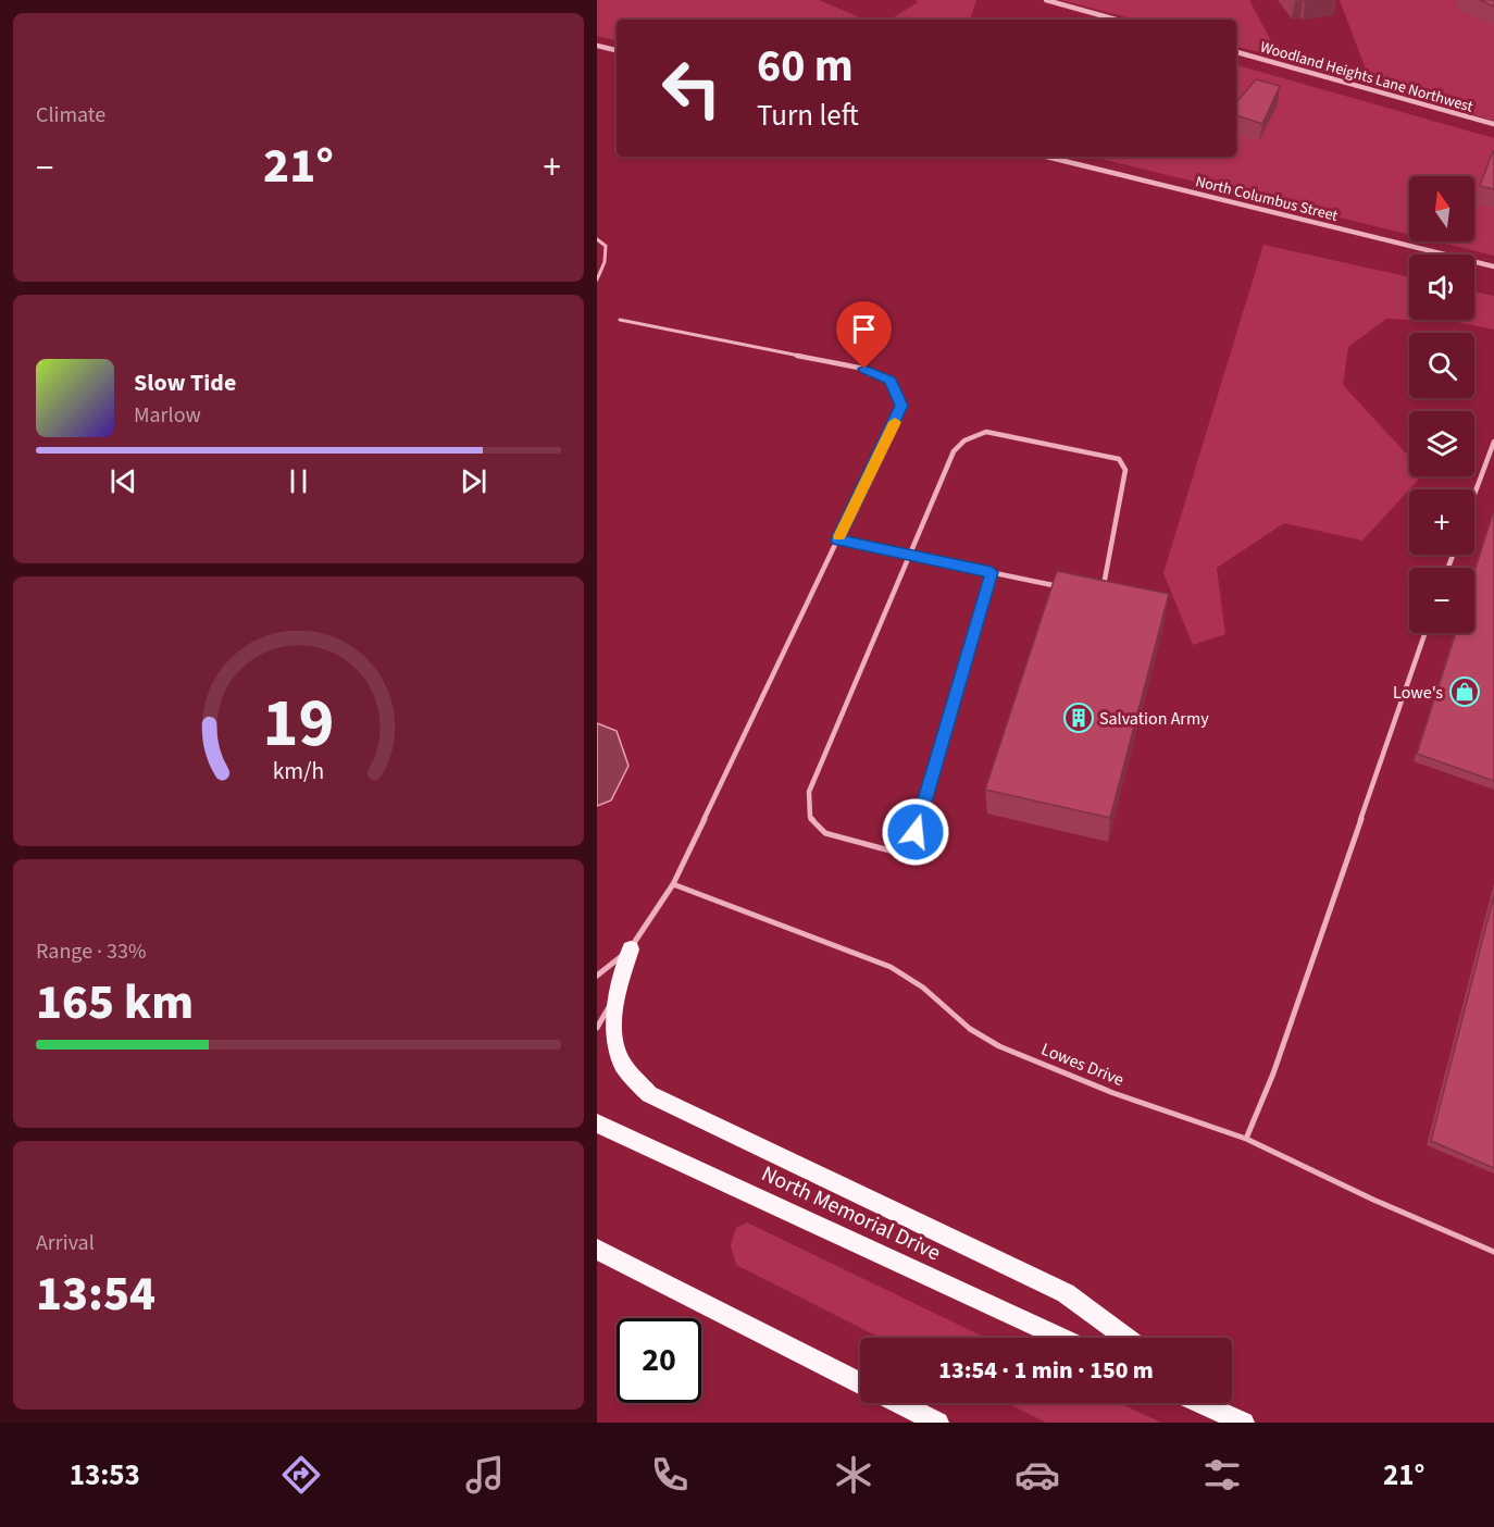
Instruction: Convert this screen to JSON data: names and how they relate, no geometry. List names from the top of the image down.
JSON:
{
  "streets": {
    "main road": ["North Memorial Drive"],
    "street": ["Woodland Heights Lane Northwest", "North Columbus Street"],
    "lane": ["Lowes Drive"]
  },
  "places": {
    "shop": ["Lowe's"],
    "building": ["Salvation Army"]
  },
  "north": "top",
  "page": {
    "tile": [
      "Climate",
      ["Range · 33%", "165 km"],
      ["Arrival", "13:54"]
    ],
    "turn": ["60 m", "Turn left"],
    "heat": ["−", "21°", "+"],
    "map_buttons": ["+", "−"],
    "song": ["Slow Tide", "Marlow"],
    "limit": "20",
    "trip": "13:54 · 1 min · 150 m",
    "tabs": ["13:53", "21°"],
    "gauge": ["19", "km/h"]
  }
}
